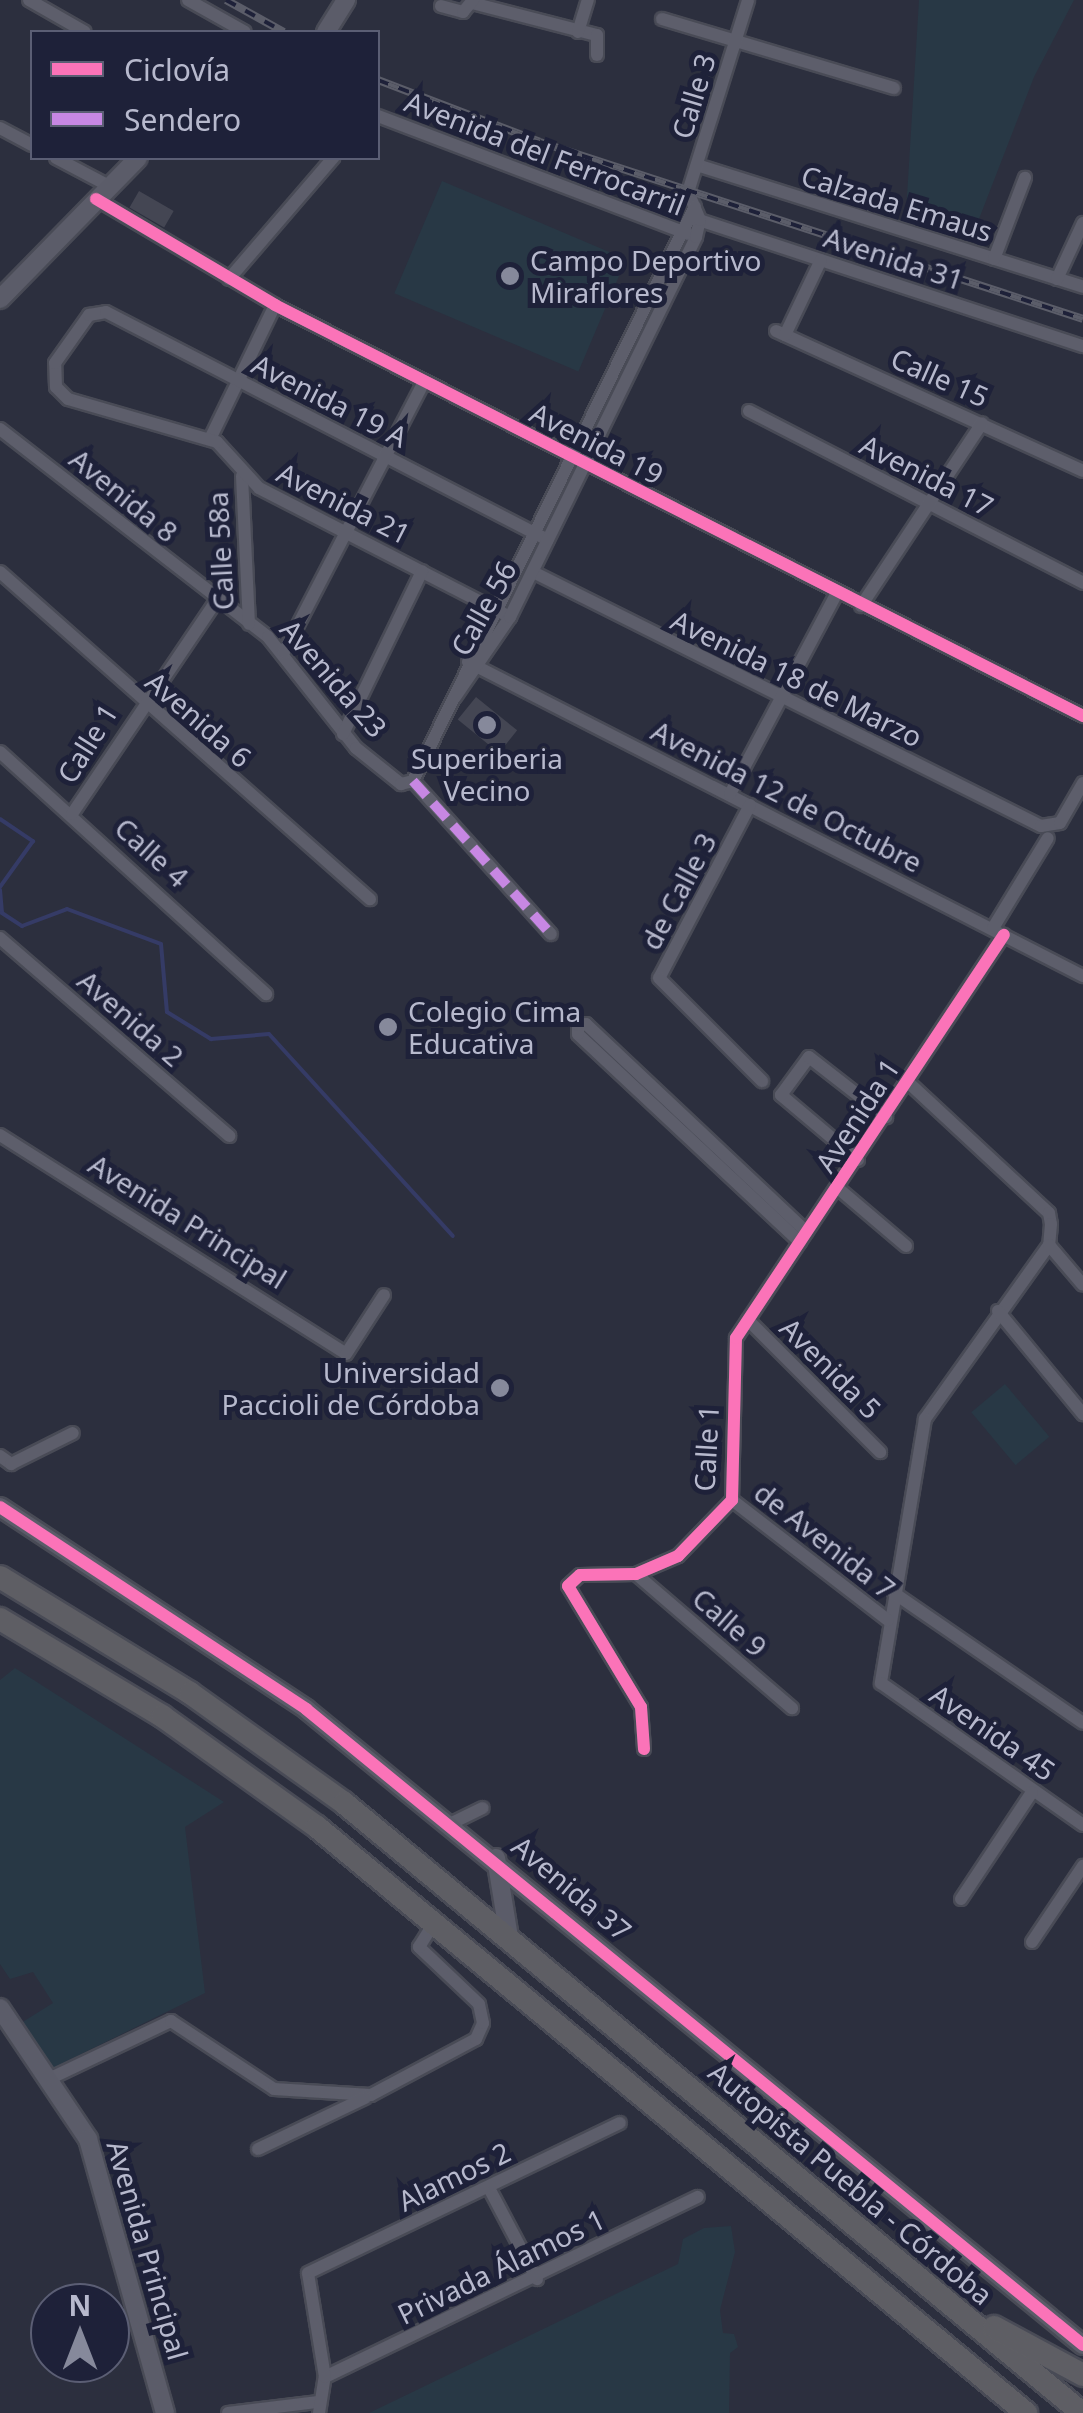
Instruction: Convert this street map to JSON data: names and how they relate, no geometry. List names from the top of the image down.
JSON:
{
  "streets": {
    "highway": ["Autopista Puebla - Córdoba"],
    "street": [
      "Calle 3",
      "Avenida del Ferrocarril",
      "Calzada Emaus",
      "Avenida 31",
      "Calle 15",
      "Avenida 19 A",
      "Avenida 19",
      "Avenida 17",
      "Avenida 8",
      "Avenida 21",
      "Calle 58a",
      "Calle 56",
      "Avenida 23",
      "Avenida 18 de Marzo",
      "Avenida 6",
      "Calle 1",
      "Avenida 12 de Octubre",
      "Calle 4",
      "de Calle 3",
      "Avenida 2",
      "Avenida 1",
      "Avenida Principal",
      "Avenida 5",
      "de Avenida 7",
      "Calle 9",
      "Avenida 45",
      "Avenida 37",
      "Alamos 2",
      "Privada Álamos 1"
    ]
  },
  "crossings": [
    ["Calle 3", "Calzada Emaus"],
    ["Calle 3", "Avenida 31"],
    ["Calle 3", "Calle 56"],
    ["Avenida del Ferrocarril", "Calle 56"],
    ["Avenida 31", "Calle 15"],
    ["Avenida 31", "Calle 56"],
    ["Avenida 19 A", "Avenida 21"],
    ["Avenida 19 A", "Calle 56"],
    ["Avenida 19", "Calle 56"],
    ["Avenida 8", "Avenida 23"],
    ["Avenida 8", "Calle 1"],
    ["Avenida 21", "Calle 58a"],
    ["Avenida 21", "Calle 56"],
    ["Calle 58a", "Avenida 23"],
    ["Calle 56", "Avenida 23"],
    ["Calle 56", "Avenida 18 de Marzo"],
    ["Calle 56", "Avenida 12 de Octubre"],
    ["Avenida 23", "Calle 1"],
    ["Avenida 18 de Marzo", "Avenida 1"],
    ["Avenida 6", "Calle 1"],
    ["Calle 1", "Calle 4"],
    ["Calle 1", "Avenida 1"],
    ["Calle 1", "Avenida 5"],
    ["Calle 1", "de Avenida 7"],
    ["Calle 1", "Calle 9"],
    ["Avenida 12 de Octubre", "de Calle 3"],
    ["Avenida 12 de Octubre", "Avenida 1"],
    ["Avenida 1", "Avenida 5"],
    ["de Avenida 7", "Avenida 45"],
    ["Alamos 2", "Privada Álamos 1"]
  ],
  "places": [
    "Campo Deportivo Miraflores",
    "Superiberia Vecino",
    "Colegio Cima Educativa",
    "Universidad Paccioli de Córdoba"
  ],
  "legend": ["Ciclovía", "Sendero"],
  "north": "top"
}
